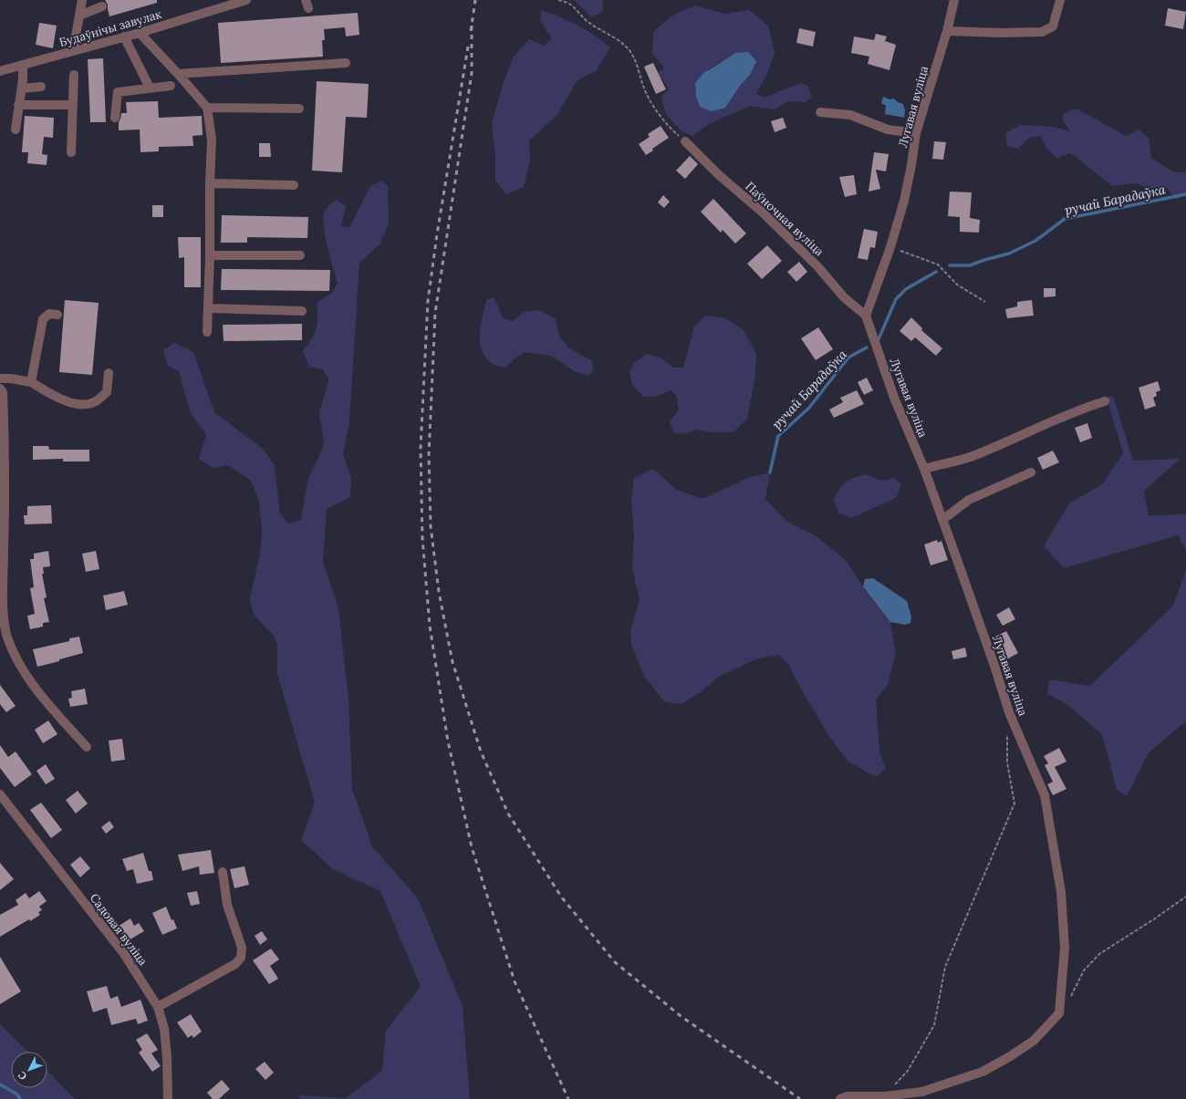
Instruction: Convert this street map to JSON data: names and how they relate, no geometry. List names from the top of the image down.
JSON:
{
  "streets": {
    "street": [
      "Будаўнічы завулак",
      "Лугавая вуліца",
      "Паўночная вуліца",
      "Садовая вуліца"
    ]
  },
  "crossings": [
    ["Лугавая вуліца", "Паўночная вуліца"]
  ],
  "water": ["ручай Барадаўка"],
  "north": "bottom left"
}
